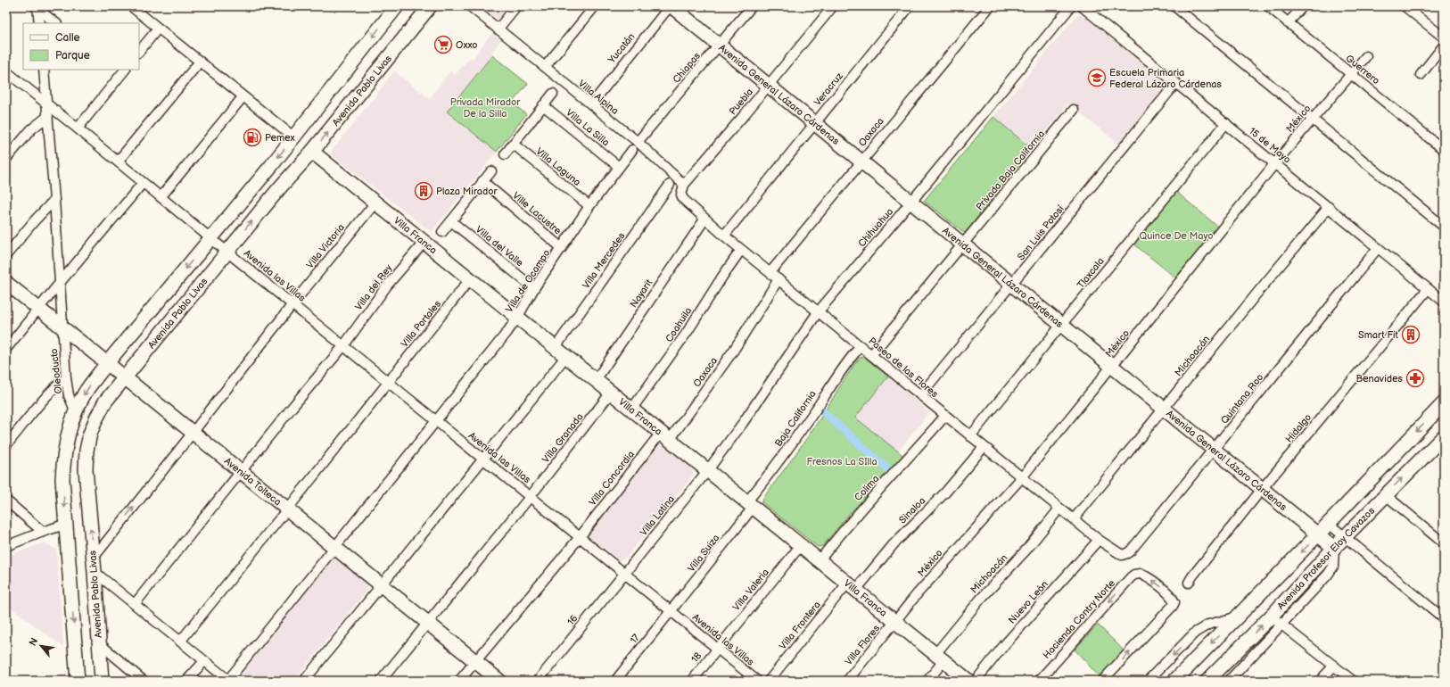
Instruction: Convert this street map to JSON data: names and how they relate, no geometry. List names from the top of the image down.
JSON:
{
  "streets": {
    "street": [
      "Yucatán",
      "Chiapas",
      "Guerrero",
      "Veracruz",
      "Avenida Pablo Livas",
      "Avenida General Lázaro Cárdenas",
      "Villa Alpina",
      "Puebla",
      "México",
      "Villa La Silla",
      "Oaxaca",
      "15 de Mayo",
      "Villa Laguna",
      "Privada Baja California",
      "Ville Lacustre",
      "Chihuahua",
      "San Luis Potosí",
      "Villa Franca",
      "Villa Victoria",
      "Villa del Valle",
      "Villa Mercedes",
      "Tlaxcala",
      "Avenida las Villas",
      "Villa de Ocampo",
      "Villa del Rey",
      "Nayarit",
      "Villa Portales",
      "Coahuila",
      "Michoacán",
      "Paseo de las Flores",
      "Oleoducto",
      "Quintana Roo",
      "Baja California",
      "Hidalgo",
      "Villa Granada",
      "Villa Concordia",
      "Avenida Tolteca",
      "Colima",
      "Sinaloa",
      "Villa Latina",
      "Villa Suiza",
      "Avenida Profesor Eloy Cavazos",
      "Villa Valeria",
      "Nuevo León",
      "Hacienda Contry Norte",
      "16",
      "Villa Frontera",
      "17",
      "Villa Flores",
      "18"
    ]
  },
  "crossings": [
    ["Yucatán", "Avenida General Lázaro Cárdenas"],
    ["Yucatán", "Villa Alpina"],
    ["Chiapas", "Avenida General Lázaro Cárdenas"],
    ["Chiapas", "Villa Alpina"],
    ["Chiapas", "Villa de Ocampo"],
    ["Guerrero", "México"],
    ["Veracruz", "Avenida General Lázaro Cárdenas"],
    ["Veracruz", "Paseo de las Flores"],
    ["Avenida Pablo Livas", "Villa Franca"],
    ["Avenida Pablo Livas", "Villa Victoria"],
    ["Avenida Pablo Livas", "Avenida las Villas"],
    ["Avenida Pablo Livas", "Avenida Tolteca"],
    ["Avenida General Lázaro Cárdenas", "Puebla"],
    ["Avenida General Lázaro Cárdenas", "México"],
    ["Avenida General Lázaro Cárdenas", "Oaxaca"],
    ["Avenida General Lázaro Cárdenas", "Privada Baja California"],
    ["Avenida General Lázaro Cárdenas", "Chihuahua"],
    ["Avenida General Lázaro Cárdenas", "San Luis Potosí"],
    ["Avenida General Lázaro Cárdenas", "Tlaxcala"],
    ["Avenida General Lázaro Cárdenas", "Michoacán"],
    ["Avenida General Lázaro Cárdenas", "Quintana Roo"],
    ["Avenida General Lázaro Cárdenas", "Hidalgo"],
    ["Avenida General Lázaro Cárdenas", "Avenida Profesor Eloy Cavazos"],
    ["Villa Alpina", "Puebla"],
    ["Villa Alpina", "Villa de Ocampo"],
    ["Puebla", "Paseo de las Flores"],
    ["México", "15 de Mayo"],
    ["México", "Villa Franca"],
    ["México", "Paseo de las Flores"],
    ["México", "Villa Flores"],
    ["Villa La Silla", "Villa de Ocampo"],
    ["Oaxaca", "Villa Franca"],
    ["Oaxaca", "Paseo de las Flores"],
    ["Oaxaca", "Villa Concordia"],
    ["15 de Mayo", "San Luis Potosí"],
    ["15 de Mayo", "Tlaxcala"],
    ["15 de Mayo", "Michoacán"],
    ["15 de Mayo", "Quintana Roo"],
    ["15 de Mayo", "Hidalgo"],
    ["Villa Laguna", "Villa de Ocampo"],
    ["Ville Lacustre", "Villa de Ocampo"],
    ["Chihuahua", "Villa Franca"],
    ["Chihuahua", "Paseo de las Flores"],
    ["Chihuahua", "Villa Latina"],
    ["San Luis Potosí", "Paseo de las Flores"],
    ["Villa Franca", "Villa Victoria"],
    ["Villa Franca", "Villa Mercedes"],
    ["Villa Franca", "Villa de Ocampo"],
    ["Villa Franca", "Villa del Rey"],
    ["Villa Franca", "Nayarit"],
    ["Villa Franca", "Villa Portales"],
    ["Villa Franca", "Coahuila"],
    ["Villa Franca", "Michoacán"],
    ["Villa Franca", "Baja California"],
    ["Villa Franca", "Villa Granada"],
    ["Villa Franca", "Villa Concordia"],
    ["Villa Franca", "Colima"],
    ["Villa Franca", "Sinaloa"],
    ["Villa Franca", "Villa Latina"],
    ["Villa Franca", "Villa Suiza"],
    ["Villa Franca", "Villa Valeria"],
    ["Villa Franca", "Villa Frontera"],
    ["Villa Franca", "Villa Flores"],
    ["Villa Victoria", "Avenida las Villas"],
    ["Villa Victoria", "Avenida Tolteca"],
    ["Villa del Valle", "Villa de Ocampo"],
    ["Tlaxcala", "Paseo de las Flores"],
    ["Avenida las Villas", "Villa de Ocampo"],
    ["Avenida las Villas", "Villa del Rey"],
    ["Avenida las Villas", "Villa Portales"],
    ["Avenida las Villas", "Villa Granada"],
    ["Avenida las Villas", "Villa Concordia"],
    ["Avenida las Villas", "Villa Latina"],
    ["Avenida las Villas", "Villa Suiza"],
    ["Avenida las Villas", "Villa Valeria"],
    ["Avenida las Villas", "16"],
    ["Avenida las Villas", "17"],
    ["Avenida las Villas", "18"],
    ["Villa de Ocampo", "Avenida Tolteca"],
    ["Villa del Rey", "Avenida Tolteca"],
    ["Nayarit", "Paseo de las Flores"],
    ["Villa Portales", "Avenida Tolteca"],
    ["Coahuila", "Paseo de las Flores"],
    ["Michoacán", "Paseo de las Flores"],
    ["Paseo de las Flores", "Quintana Roo"],
    ["Paseo de las Flores", "Baja California"],
    ["Paseo de las Flores", "Colima"],
    ["Paseo de las Flores", "Sinaloa"],
    ["Paseo de las Flores", "Nuevo León"],
    ["Oleoducto", "Avenida Tolteca"],
    ["Baja California", "Villa Suiza"],
    ["Villa Granada", "Avenida Tolteca"],
    ["Villa Concordia", "Avenida Tolteca"],
    ["Sinaloa", "Villa Frontera"],
    ["Villa Latina", "16"],
    ["Villa Suiza", "17"],
    ["Villa Valeria", "18"]
  ],
  "one_way": ["Villa Victoria"],
  "parks": ["Privada Mirador De la Silla", "Quince De Mayo", "Fresnos La SIlla"],
  "places": {
    "supermarket": ["Oxxo"],
    "school or university": ["Escuela Primaria Federal Lázaro Cárdenas"],
    "fuel station": ["Pemex"],
    "building": ["Plaza Mirador", "Smart Fit"],
    "pharmacy": ["Benavides"]
  },
  "legend": ["Calle", "Parque"],
  "north": "top left"
}
